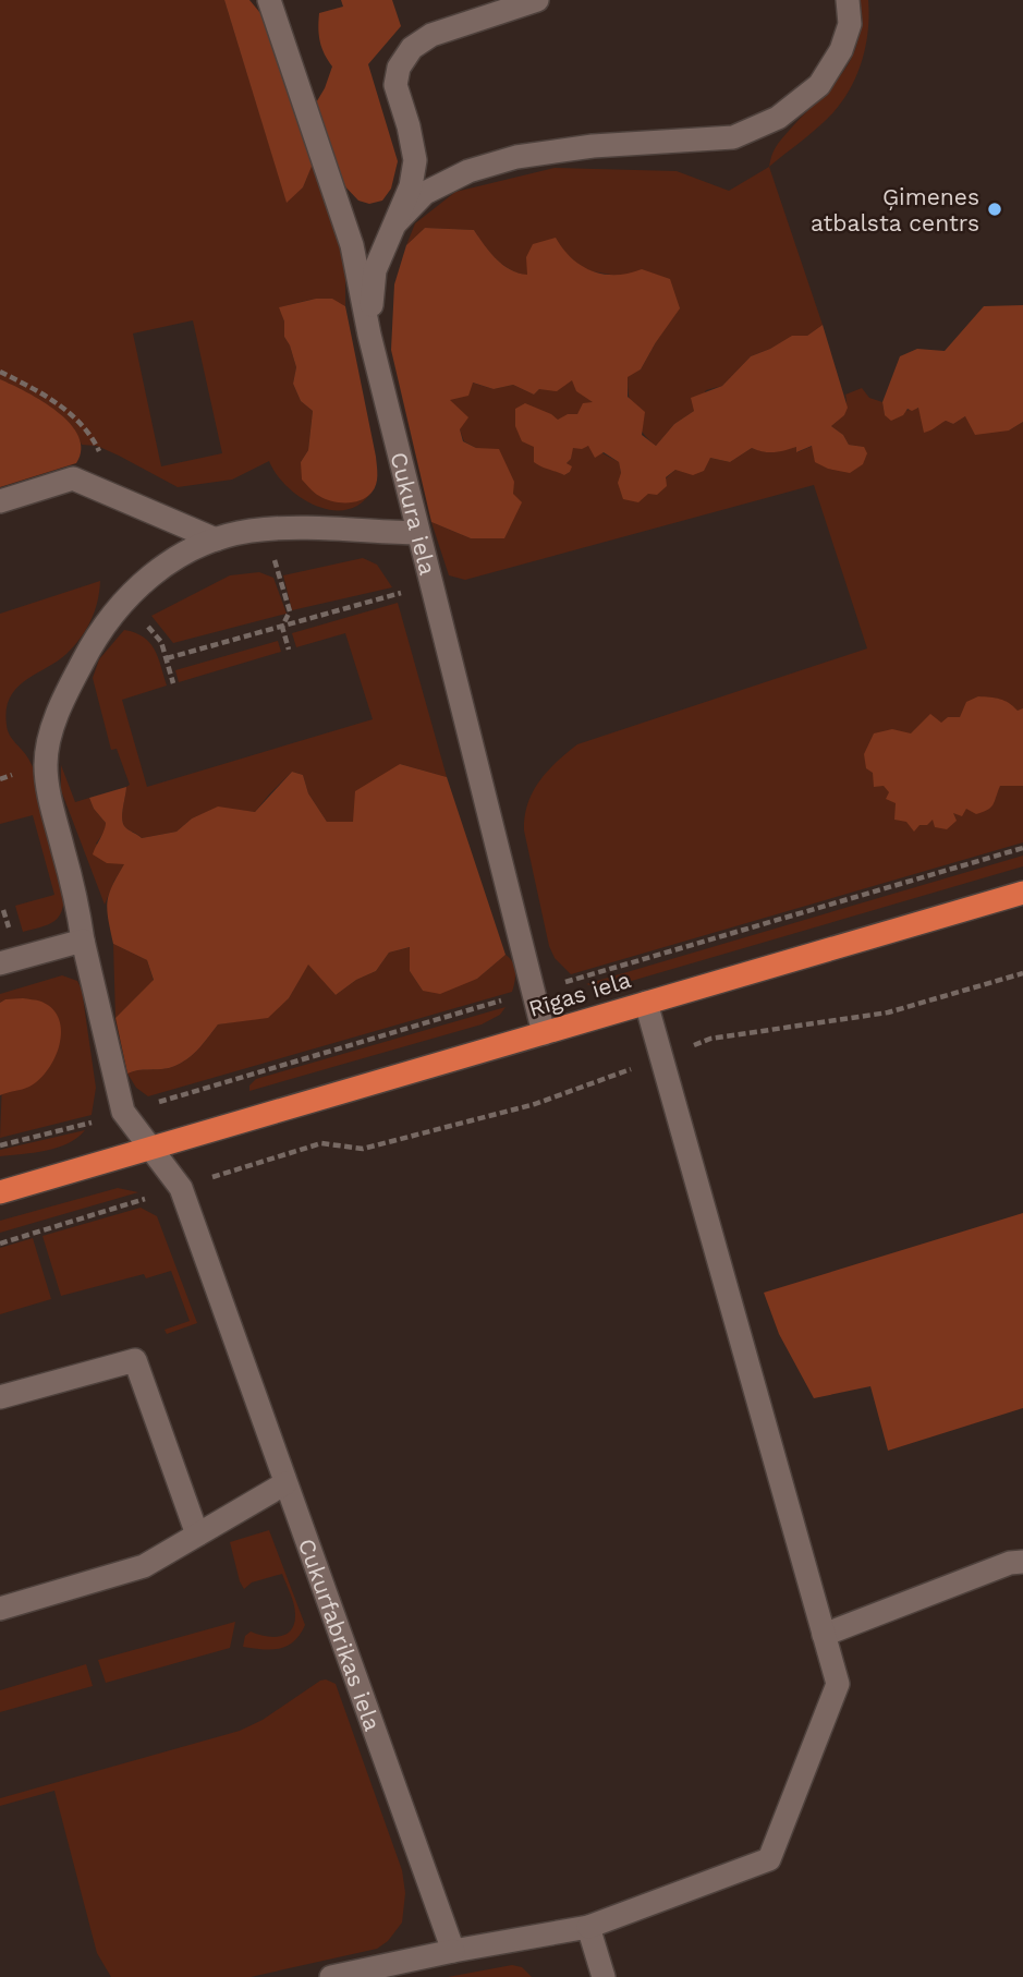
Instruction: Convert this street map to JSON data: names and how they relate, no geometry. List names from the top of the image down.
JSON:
{
  "streets": {
    "highway": ["Rīgas iela"],
    "street": ["Cukura iela", "Cukurfabrikas iela"]
  },
  "crossings": [
    ["Cukura iela", "Rīgas iela"],
    ["Rīgas iela", "Cukurfabrikas iela"]
  ],
  "places": ["Ģimenes atbalsta centrs"]
}
